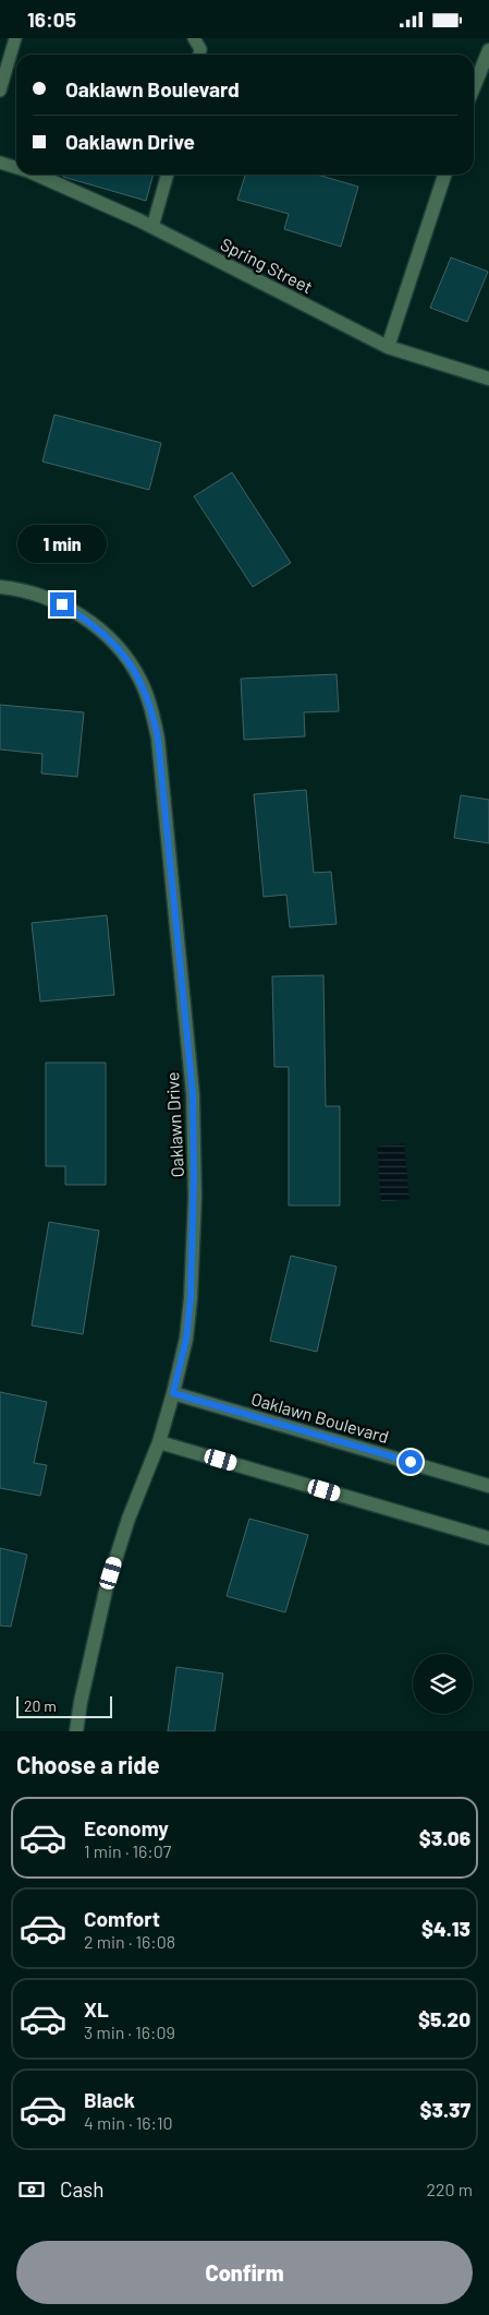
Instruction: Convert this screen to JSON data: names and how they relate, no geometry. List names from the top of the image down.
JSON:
{
  "streets": {
    "street": ["Spring Street", "Oaklawn Drive", "Oaklawn Boulevard"]
  },
  "crossings": [
    ["Oaklawn Drive", "Oaklawn Boulevard"]
  ],
  "scale_bar": "20 m",
  "page": {
    "status": "16:05",
    "banner": ["Oaklawn Boulevard", "Oaklawn Drive"],
    "bubble": "1 min",
    "scale": "20 m",
    "heading": "Choose a ride",
    "list": [
      {
        "name": "Economy",
        "note": "1 min · 16:07",
        "value": "$3.06"
      },
      {
        "name": "Comfort",
        "note": "2 min · 16:08",
        "value": "$4.13"
      },
      {
        "name": "XL",
        "note": "3 min · 16:09",
        "value": "$5.20"
      },
      {
        "name": "Black",
        "note": "4 min · 16:10",
        "value": "$3.37"
      }
    ],
    "pay": ["Cash", "220 m"],
    "buttons": "Confirm"
  }
}
